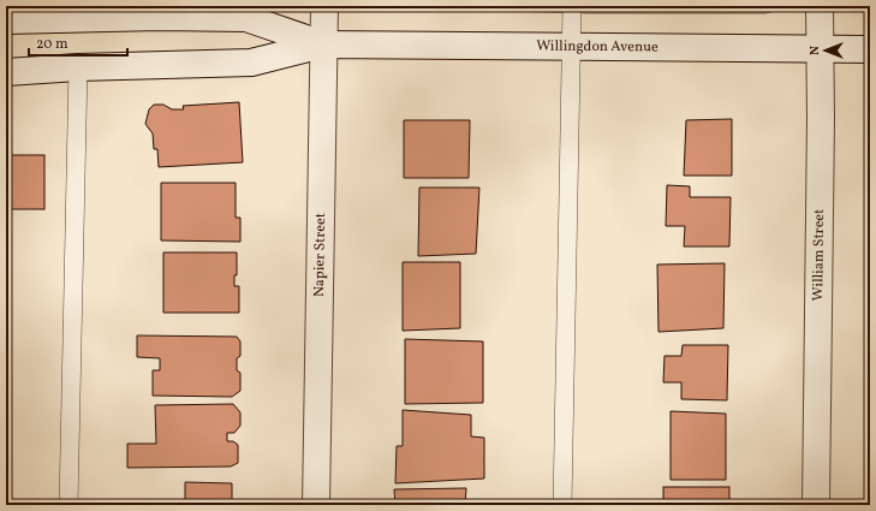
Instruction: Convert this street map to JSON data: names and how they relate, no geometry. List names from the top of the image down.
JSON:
{
  "streets": {
    "main road": ["Willingdon Avenue", "Napier Street", "William Street"]
  },
  "crossings": [
    ["Willingdon Avenue", "Napier Street"],
    ["Willingdon Avenue", "William Street"]
  ],
  "scale_bar": "20 m",
  "north": "left"
}
